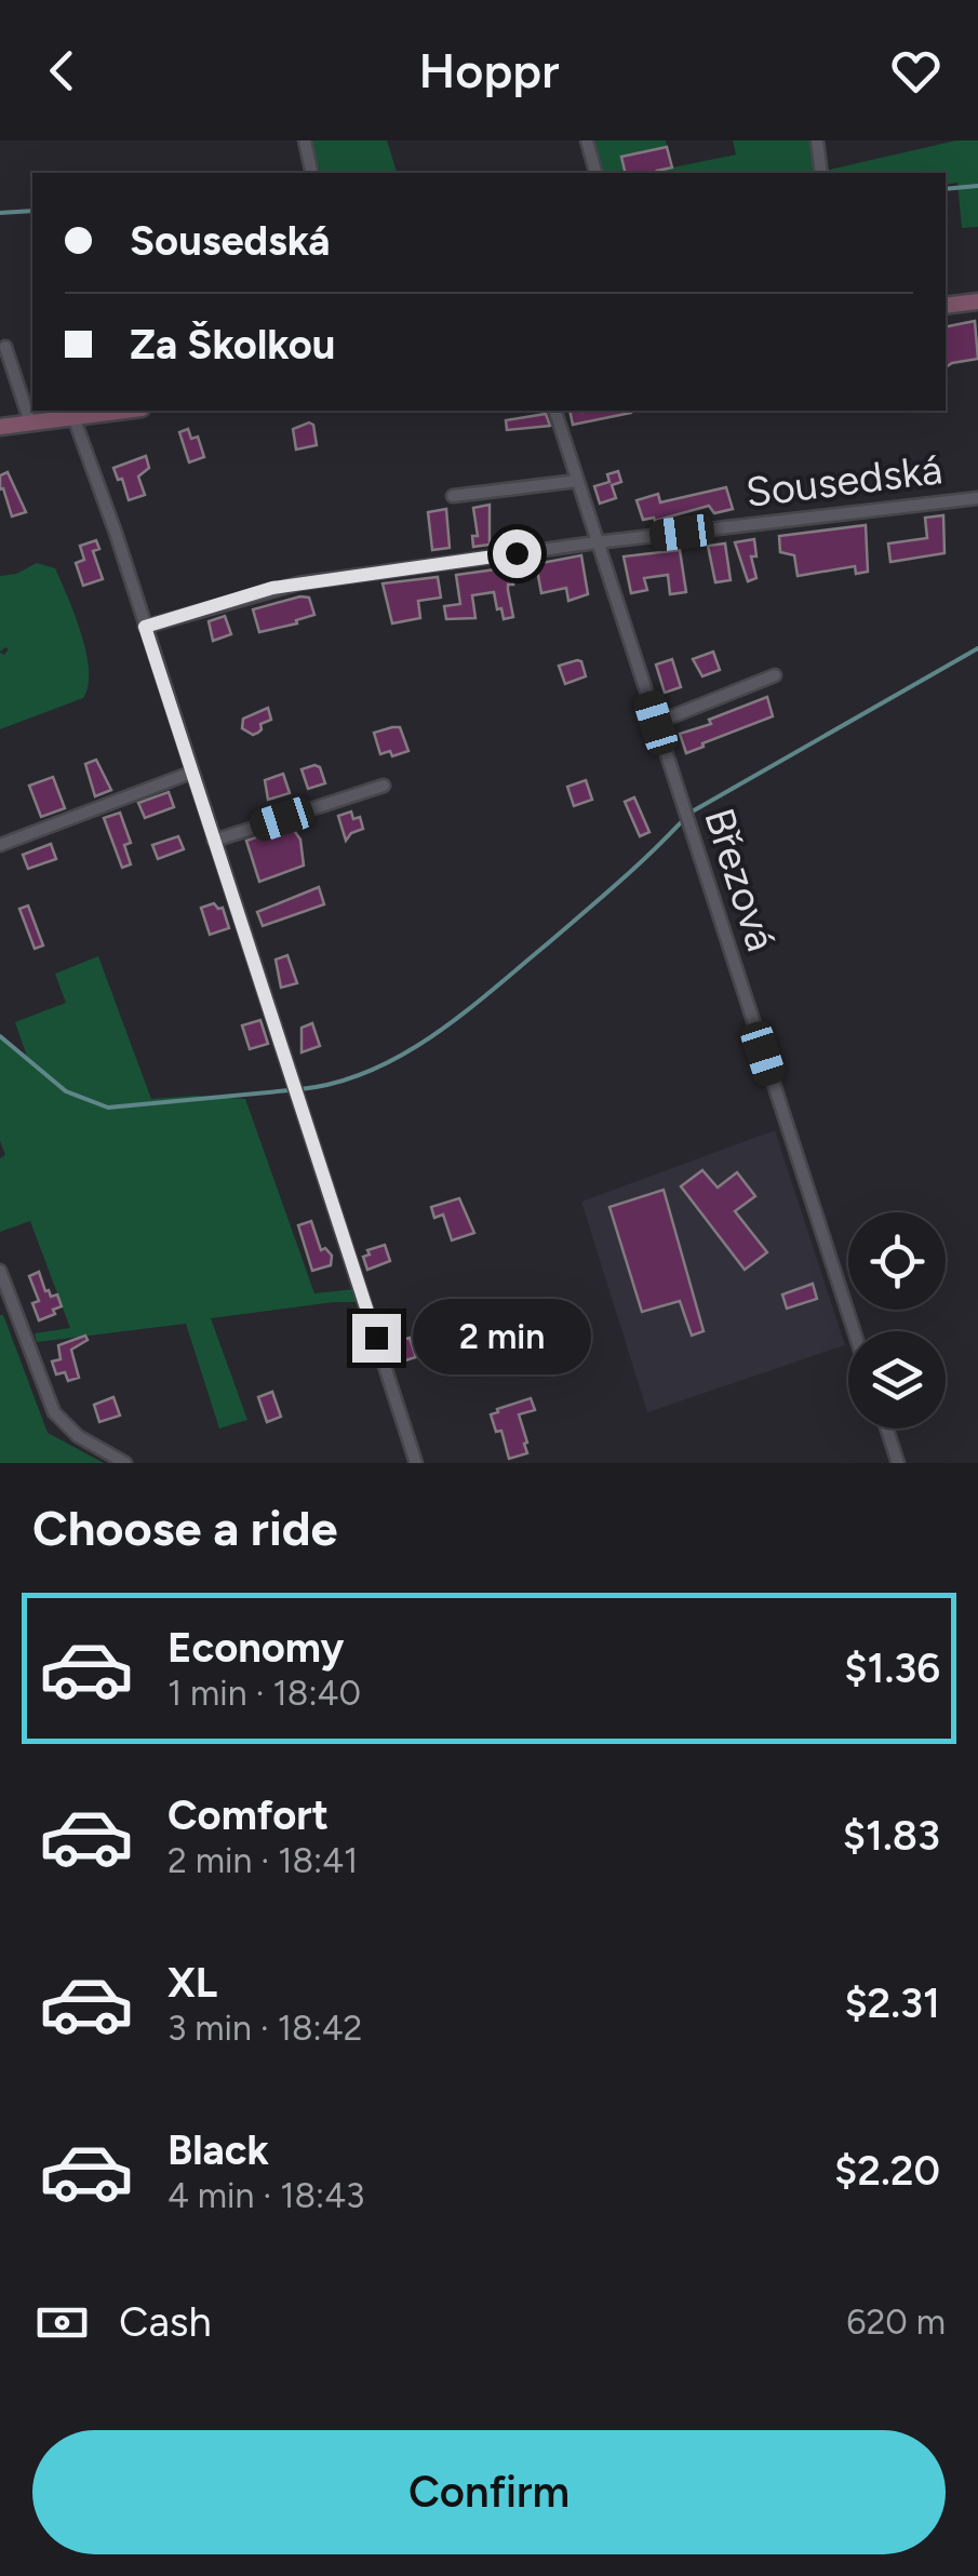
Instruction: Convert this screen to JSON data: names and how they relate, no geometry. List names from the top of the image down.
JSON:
{
  "streets": {
    "street": ["Sousedská", "Březová"]
  },
  "crossings": [
    ["Sousedská", "Březová"]
  ],
  "page": {
    "header": "Hoppr",
    "banner": ["Sousedská", "Za Školkou"],
    "bubble": "2 min",
    "heading": "Choose a ride",
    "list": [
      {
        "name": "Economy",
        "note": "1 min · 18:40",
        "value": "$1.36"
      },
      {
        "name": "Comfort",
        "note": "2 min · 18:41",
        "value": "$1.83"
      },
      {
        "name": "XL",
        "note": "3 min · 18:42",
        "value": "$2.31"
      },
      {
        "name": "Black",
        "note": "4 min · 18:43",
        "value": "$2.20"
      }
    ],
    "pay": ["Cash", "620 m"],
    "buttons": "Confirm"
  }
}
